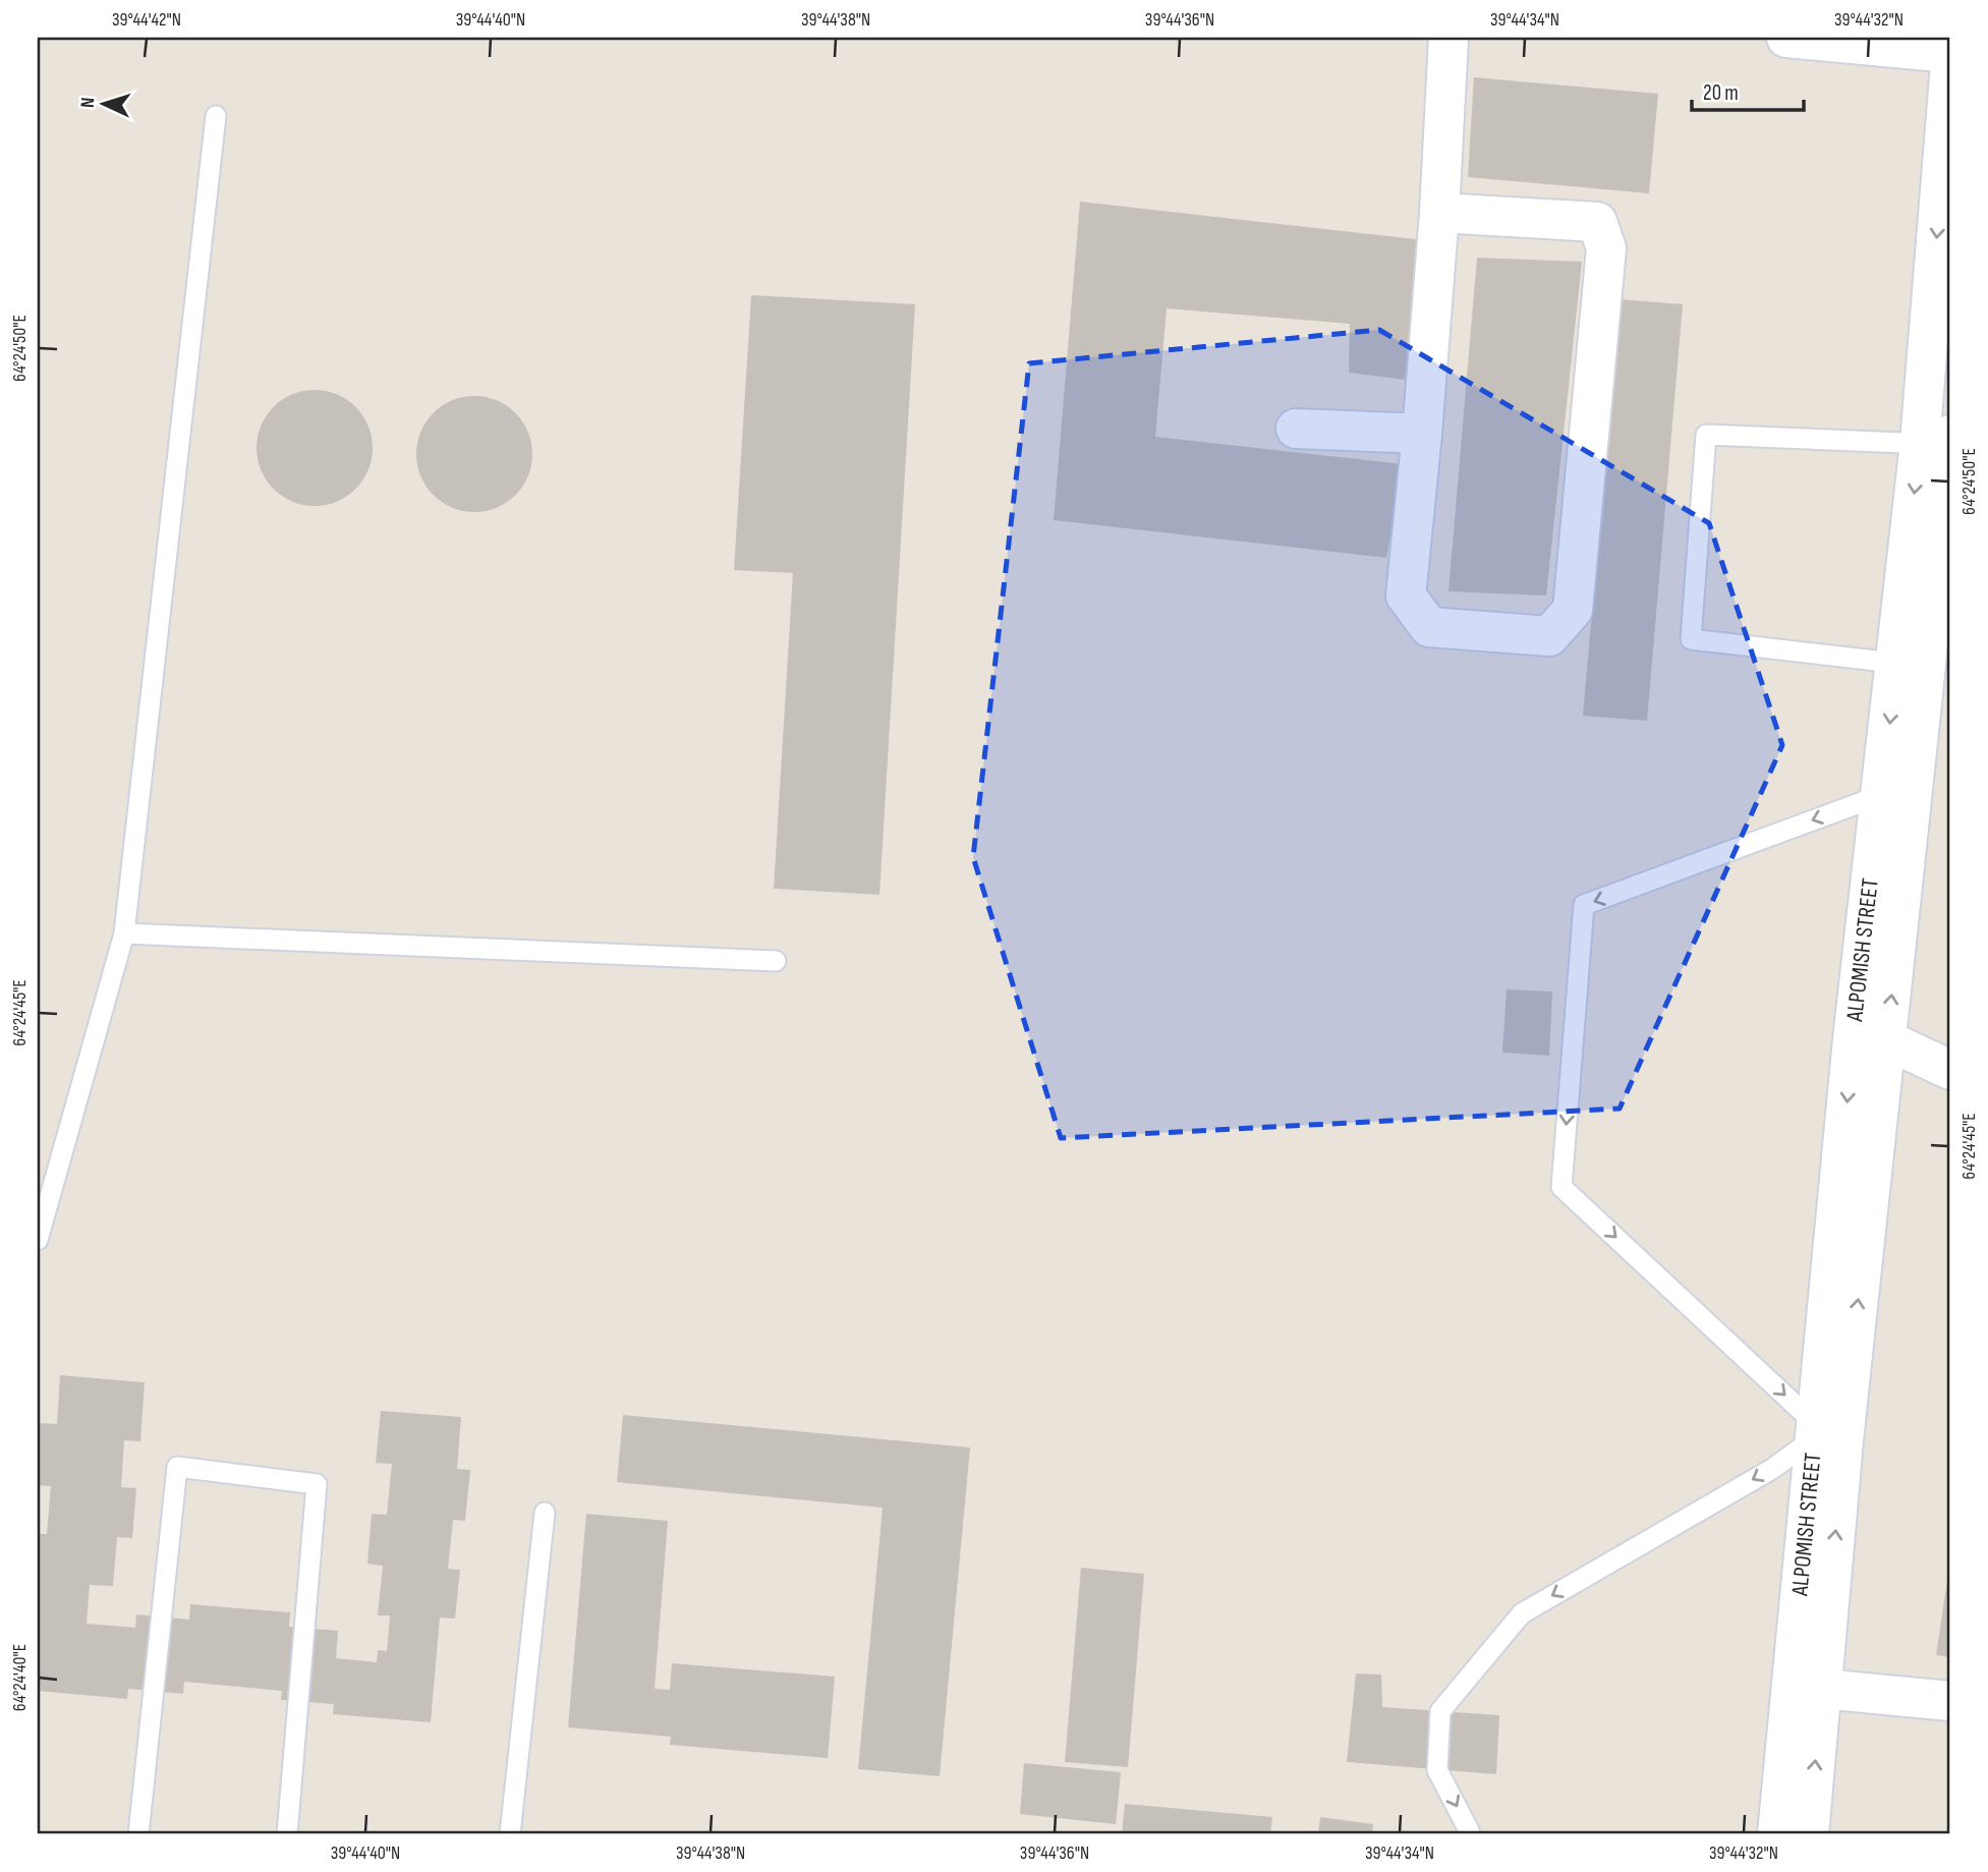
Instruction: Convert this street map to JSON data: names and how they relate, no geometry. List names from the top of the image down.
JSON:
{
  "streets": {
    "main road": ["ALPOMISH STREET"]
  },
  "scale_bar": "20 m",
  "north": "left",
  "coordinates": [
    "39°44'42\"N",
    "39°44'40\"N",
    "39°44'38\"N",
    "39°44'36\"N",
    "39°44'34\"N",
    "39°44'32\"N",
    "64°24'50\"E",
    "64°24'45\"E",
    "64°24'40\"E"
  ]
}
